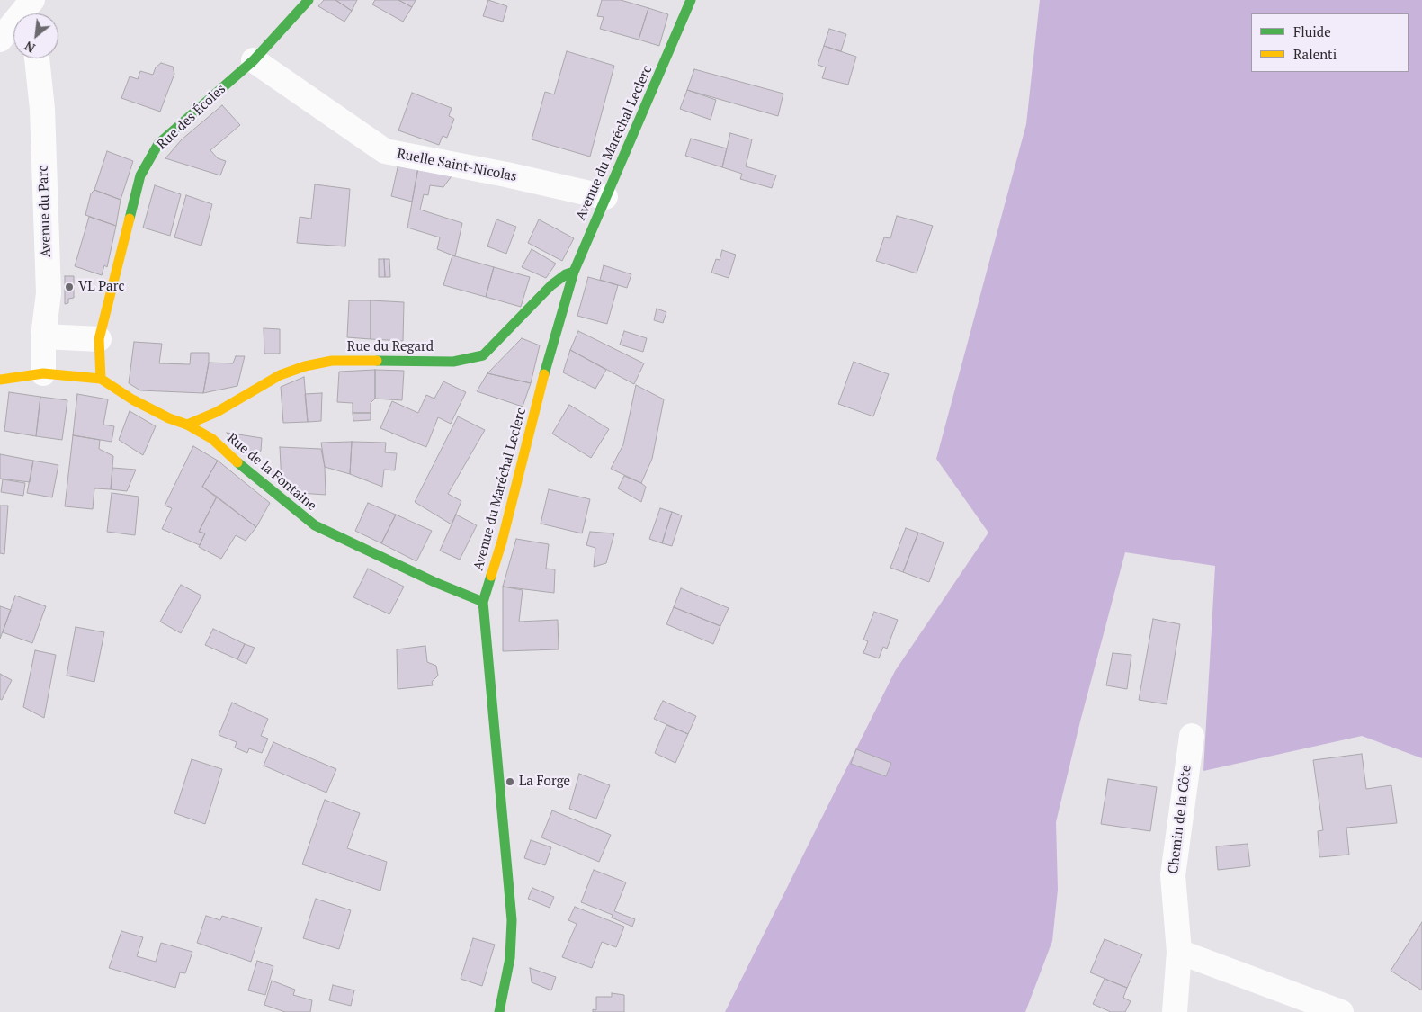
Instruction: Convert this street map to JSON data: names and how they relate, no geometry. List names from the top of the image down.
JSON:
{
  "streets": {
    "street": [
      "Rue des Écoles",
      "Avenue du Maréchal Leclerc",
      "Ruelle Saint-Nicolas",
      "Avenue du Parc",
      "Rue du Regard",
      "Rue de la Fontaine",
      "Chemin de la Côte"
    ]
  },
  "crossings": [
    ["Rue des Écoles", "Ruelle Saint-Nicolas"],
    ["Rue des Écoles", "Rue de la Fontaine"],
    ["Avenue du Maréchal Leclerc", "Ruelle Saint-Nicolas"],
    ["Avenue du Maréchal Leclerc", "Rue du Regard"],
    ["Avenue du Maréchal Leclerc", "Rue de la Fontaine"],
    ["Avenue du Parc", "Rue de la Fontaine"],
    ["Rue du Regard", "Rue de la Fontaine"]
  ],
  "places": ["VL Parc", "La Forge"],
  "legend": ["Fluide", "Ralenti"],
  "north": "bottom left"
}
